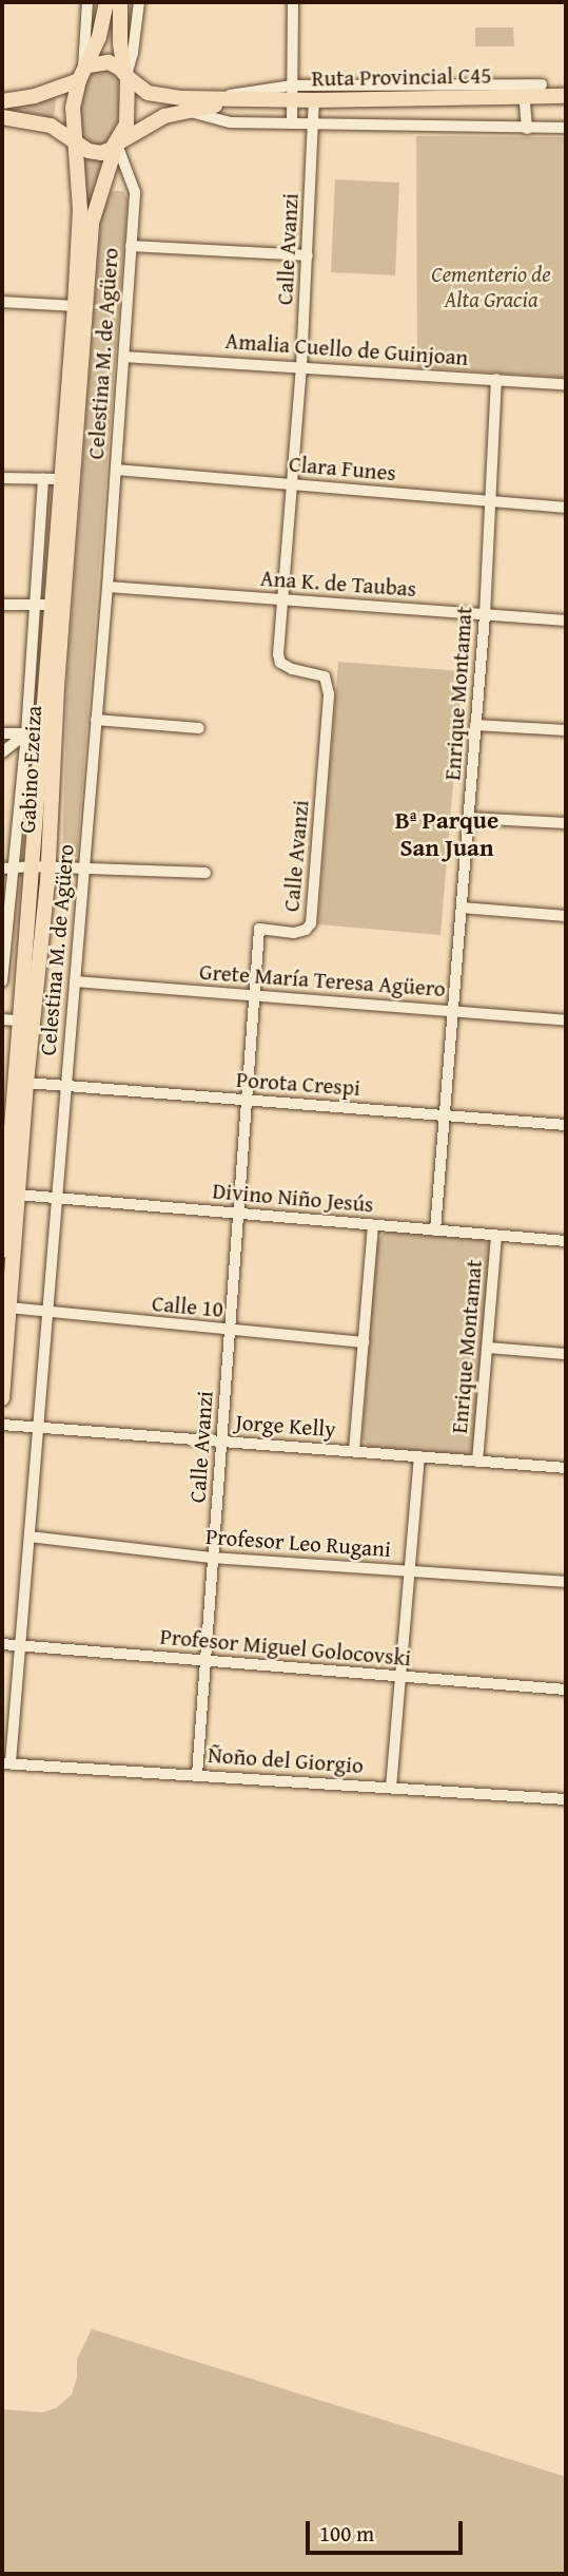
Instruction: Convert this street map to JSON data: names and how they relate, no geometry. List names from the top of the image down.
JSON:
{
  "streets": {
    "main road": ["Ruta Provincial C45", "Gabino Ezeiza"],
    "street": [
      "Calle Avanzi",
      "Amalia Cuello de Guinjoan",
      "Celestina M. de Agüero",
      "Clara Funes",
      "Ana K. de Taubas",
      "Enrique Montamat",
      "Grete María Teresa Agüero",
      "Porota Crespi",
      "Divino Niño Jesús",
      "Calle 10",
      "Jorge Kelly",
      "Profesor Leo Rugani",
      "Profesor Miguel Golocovski",
      "Ñoño del Giorgio"
    ]
  },
  "crossings": [
    ["Ruta Provincial C45", "Calle Avanzi"],
    ["Ruta Provincial C45", "Celestina M. de Agüero"],
    ["Ruta Provincial C45", "Gabino Ezeiza"],
    ["Calle Avanzi", "Amalia Cuello de Guinjoan"],
    ["Calle Avanzi", "Clara Funes"],
    ["Calle Avanzi", "Ana K. de Taubas"],
    ["Calle Avanzi", "Grete María Teresa Agüero"],
    ["Calle Avanzi", "Porota Crespi"],
    ["Calle Avanzi", "Divino Niño Jesús"],
    ["Calle Avanzi", "Calle 10"],
    ["Calle Avanzi", "Jorge Kelly"],
    ["Calle Avanzi", "Profesor Leo Rugani"],
    ["Calle Avanzi", "Profesor Miguel Golocovski"],
    ["Calle Avanzi", "Ñoño del Giorgio"],
    ["Amalia Cuello de Guinjoan", "Celestina M. de Agüero"],
    ["Amalia Cuello de Guinjoan", "Enrique Montamat"],
    ["Celestina M. de Agüero", "Clara Funes"],
    ["Celestina M. de Agüero", "Ana K. de Taubas"],
    ["Celestina M. de Agüero", "Gabino Ezeiza"],
    ["Celestina M. de Agüero", "Grete María Teresa Agüero"],
    ["Celestina M. de Agüero", "Porota Crespi"],
    ["Celestina M. de Agüero", "Divino Niño Jesús"],
    ["Celestina M. de Agüero", "Calle 10"],
    ["Celestina M. de Agüero", "Jorge Kelly"],
    ["Celestina M. de Agüero", "Profesor Leo Rugani"],
    ["Celestina M. de Agüero", "Profesor Miguel Golocovski"],
    ["Celestina M. de Agüero", "Ñoño del Giorgio"],
    ["Clara Funes", "Enrique Montamat"],
    ["Ana K. de Taubas", "Enrique Montamat"],
    ["Enrique Montamat", "Grete María Teresa Agüero"],
    ["Enrique Montamat", "Porota Crespi"],
    ["Enrique Montamat", "Divino Niño Jesús"],
    ["Enrique Montamat", "Jorge Kelly"],
    ["Gabino Ezeiza", "Porota Crespi"],
    ["Gabino Ezeiza", "Divino Niño Jesús"],
    ["Gabino Ezeiza", "Calle 10"]
  ],
  "districts": ["Bª Parque San Juan"],
  "parks": ["Cementerio de Alta Gracia"],
  "scale_bar": "100 m"
}
